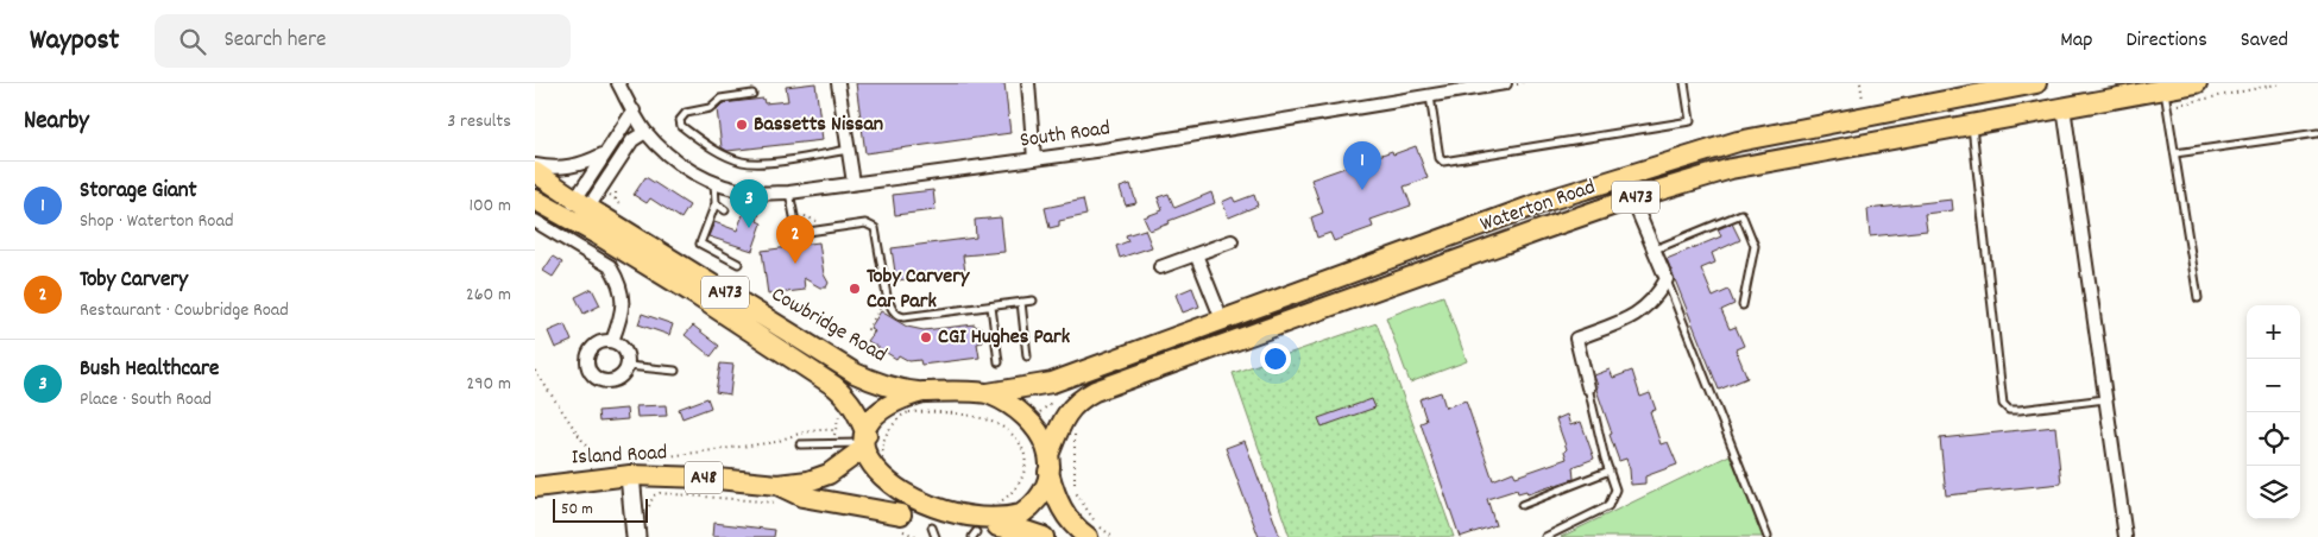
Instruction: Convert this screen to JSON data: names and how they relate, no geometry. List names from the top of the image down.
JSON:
{
  "streets": {
    "main road": [
      "A473",
      "Waterton Road",
      "Cowbridge Road",
      "Island Road",
      "A48"
    ],
    "street": ["South Road"]
  },
  "crossings": [
    ["Waterton Road", "A48"],
    ["Cowbridge Road", "A48"],
    ["Island Road", "A48"]
  ],
  "places": ["Bassetts Nissan", "Toby Carvery Car Park", "CGI Hughes Park"],
  "scale_bar": "50 m",
  "page": {
    "header": "Waypost",
    "search": "Search here",
    "nav": ["Map", "Directions", "Saved"],
    "heading": ["Nearby", "3 results"],
    "pins": ["1", "3", "2"],
    "list": [
      {
        "mark": "1",
        "name": "Storage Giant",
        "note": "Shop · Waterton Road",
        "value": "100 m"
      },
      {
        "mark": "2",
        "name": "Toby Carvery",
        "note": "Restaurant · Cowbridge Road",
        "value": "260 m"
      },
      {
        "mark": "3",
        "name": "Bush Healthcare",
        "note": "Place · South Road",
        "value": "290 m"
      }
    ],
    "map_buttons": ["+", "−"],
    "scale": "50 m"
  }
}
